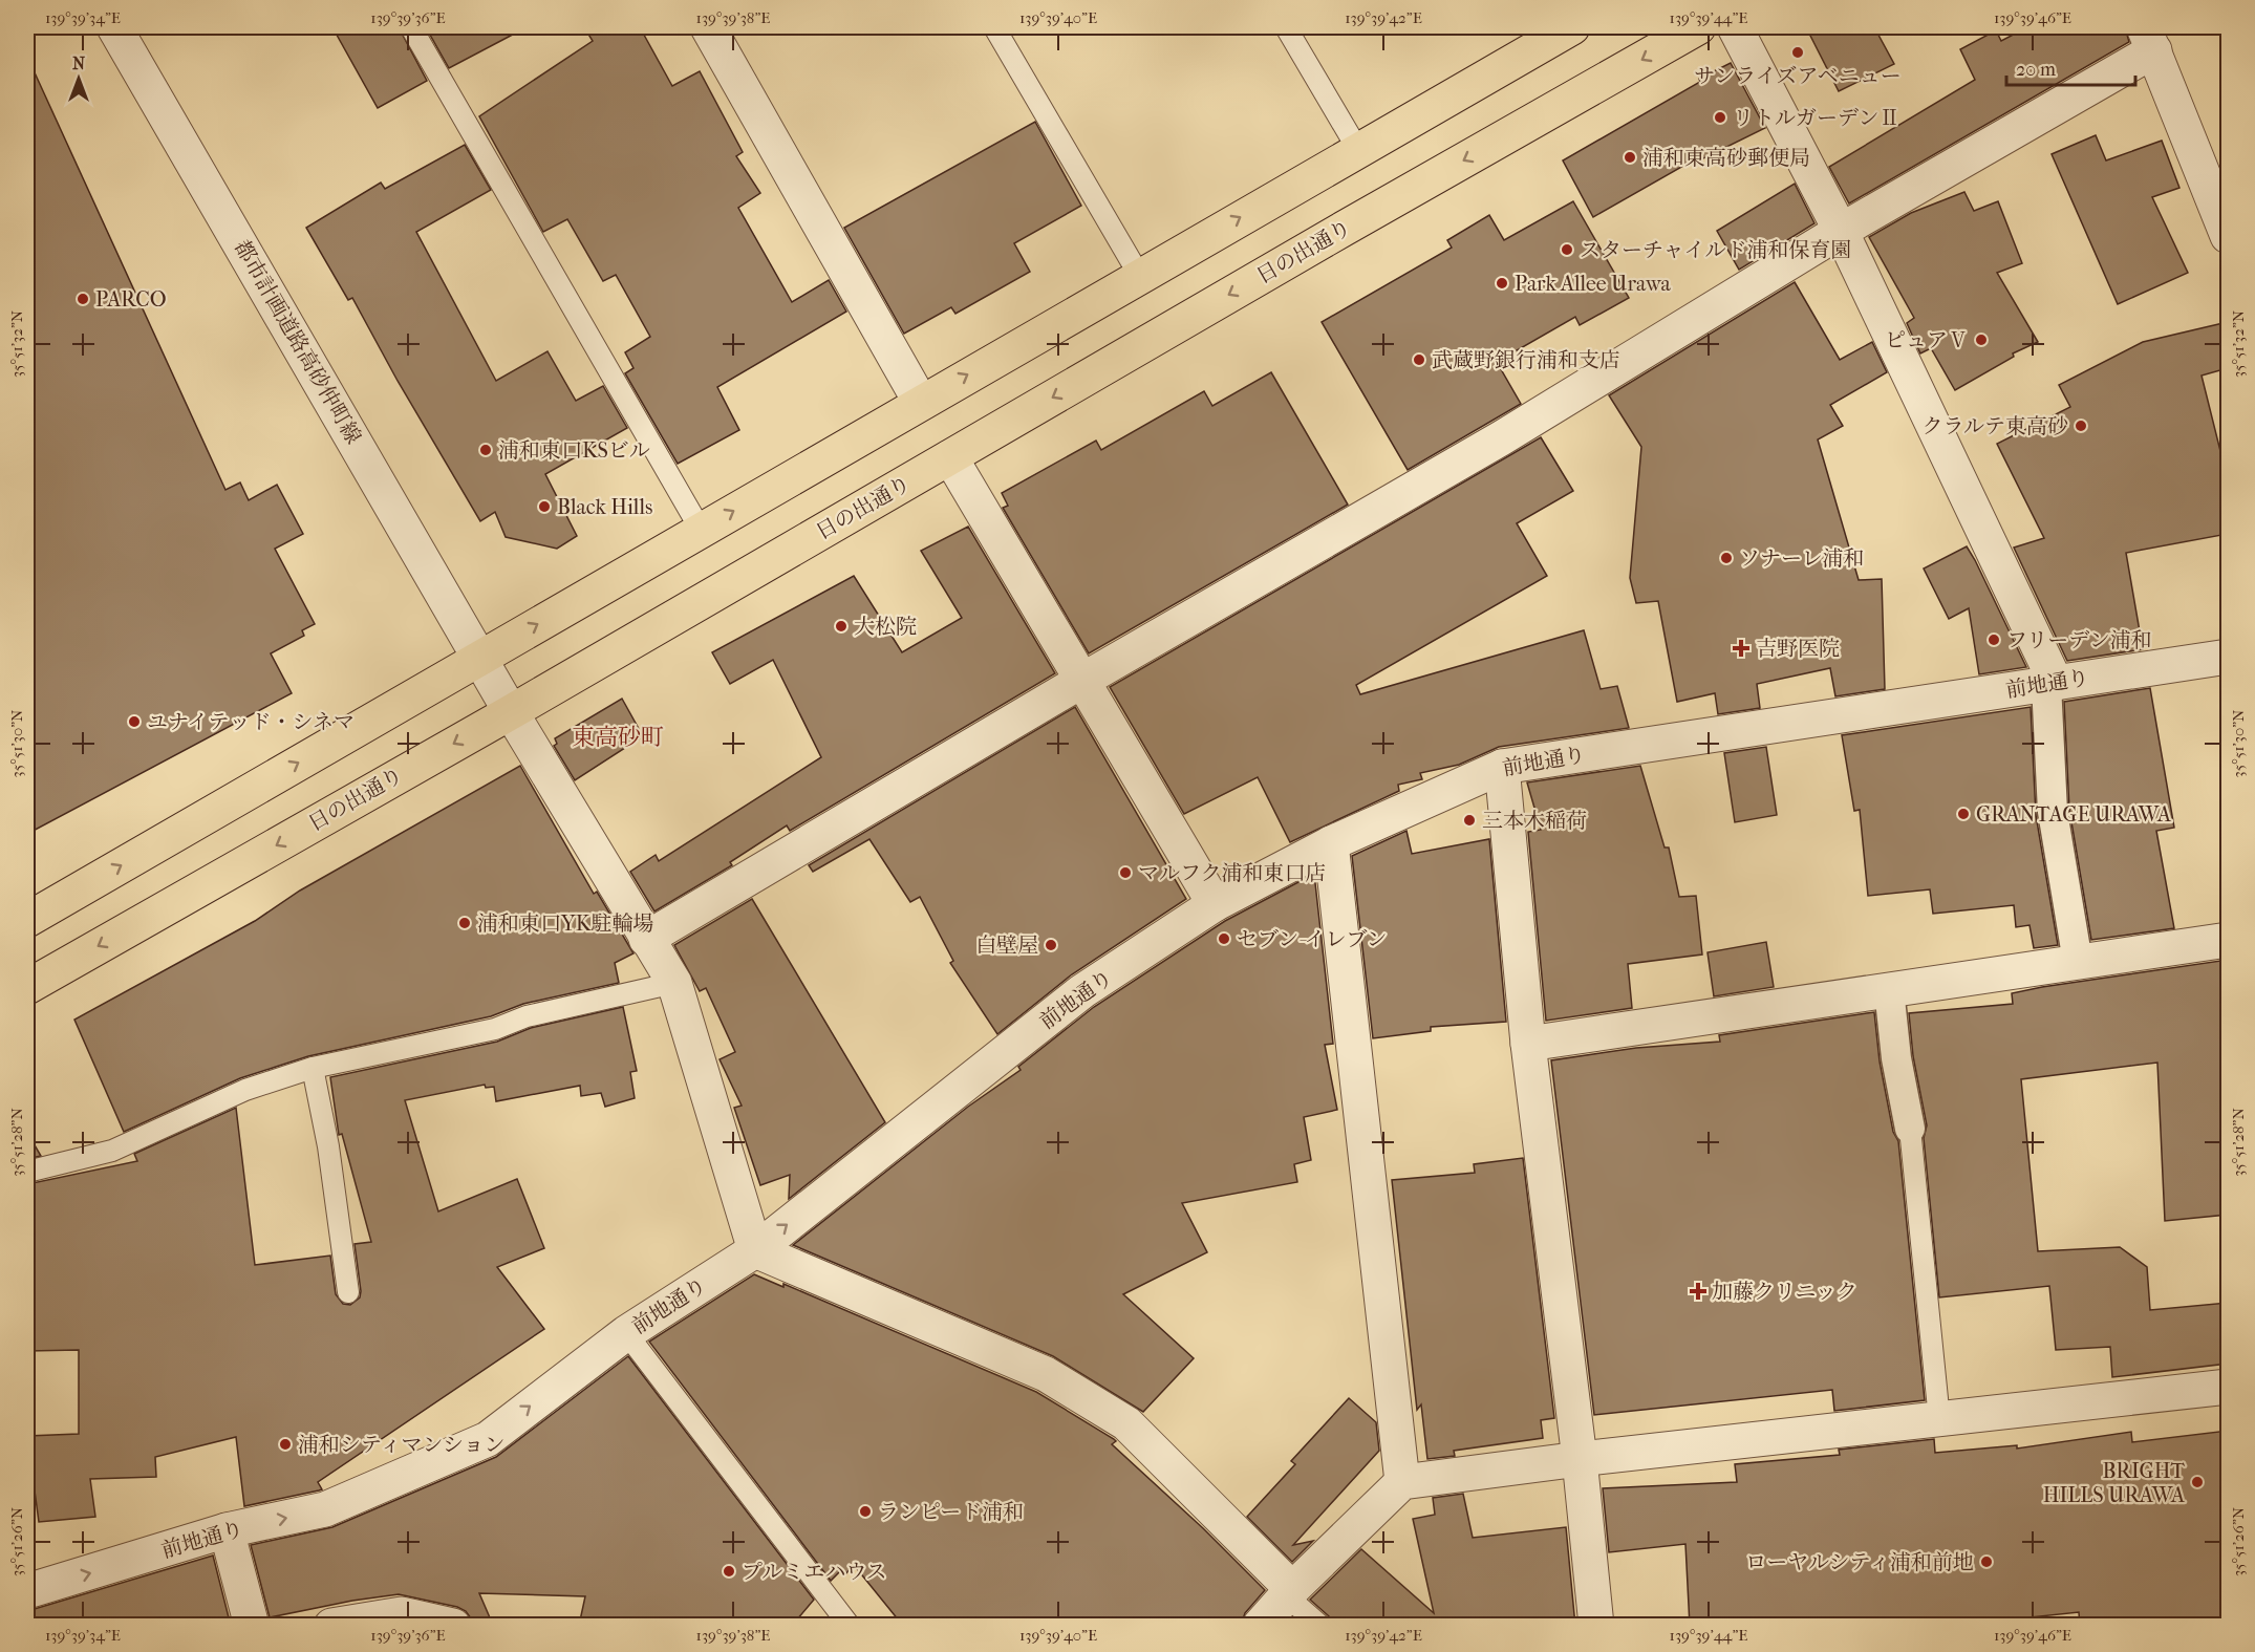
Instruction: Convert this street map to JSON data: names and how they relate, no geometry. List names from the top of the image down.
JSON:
{
  "streets": {
    "main road": ["日の出通り"],
    "street": ["都市計画道路高砂仲町線", "前地通り"]
  },
  "crossings": [
    ["日の出通り", "都市計画道路高砂仲町線"],
    ["都市計画道路高砂仲町線", "前地通り"]
  ],
  "districts": ["東高砂町"],
  "places": {
    "other": [
      "サンライズアベニュー",
      "リトルガーデンⅡ",
      "浦和東高砂郵便局",
      "スターチャイルド浦和保育園",
      "Park Allee Urawa",
      "PARCO",
      "ピュアⅤ",
      "武蔵野銀行浦和支店",
      "クラルテ東高砂",
      "浦和東口KSビル",
      "Black Hills",
      "ソナーレ浦和",
      "大松院",
      "フリーデン浦和",
      "ユナイテッド・シネマ",
      "GRANTAGE URAWA",
      "三本木稲荷",
      "マルフク浦和東口店",
      "浦和東口YK駐輪場",
      "セブン-イレブン",
      "白壁屋",
      "浦和シティマンション",
      "BRIGHT HILLS URAWA",
      "ランピード浦和",
      "ローヤルシティ浦和前地",
      "プルミエハウス"
    ],
    "health": ["吉野医院", "加藤クリニック"]
  },
  "scale_bar": "20 m",
  "north": "top",
  "coordinates": [
    "139°39'34\"E",
    "139°39'36\"E",
    "139°39'38\"E",
    "139°39'40\"E",
    "139°39'42\"E",
    "139°39'44\"E",
    "139°39'46\"E",
    "35°51'32\"N",
    "35°51'30\"N",
    "35°51'28\"N",
    "35°51'26\"N"
  ]
}
